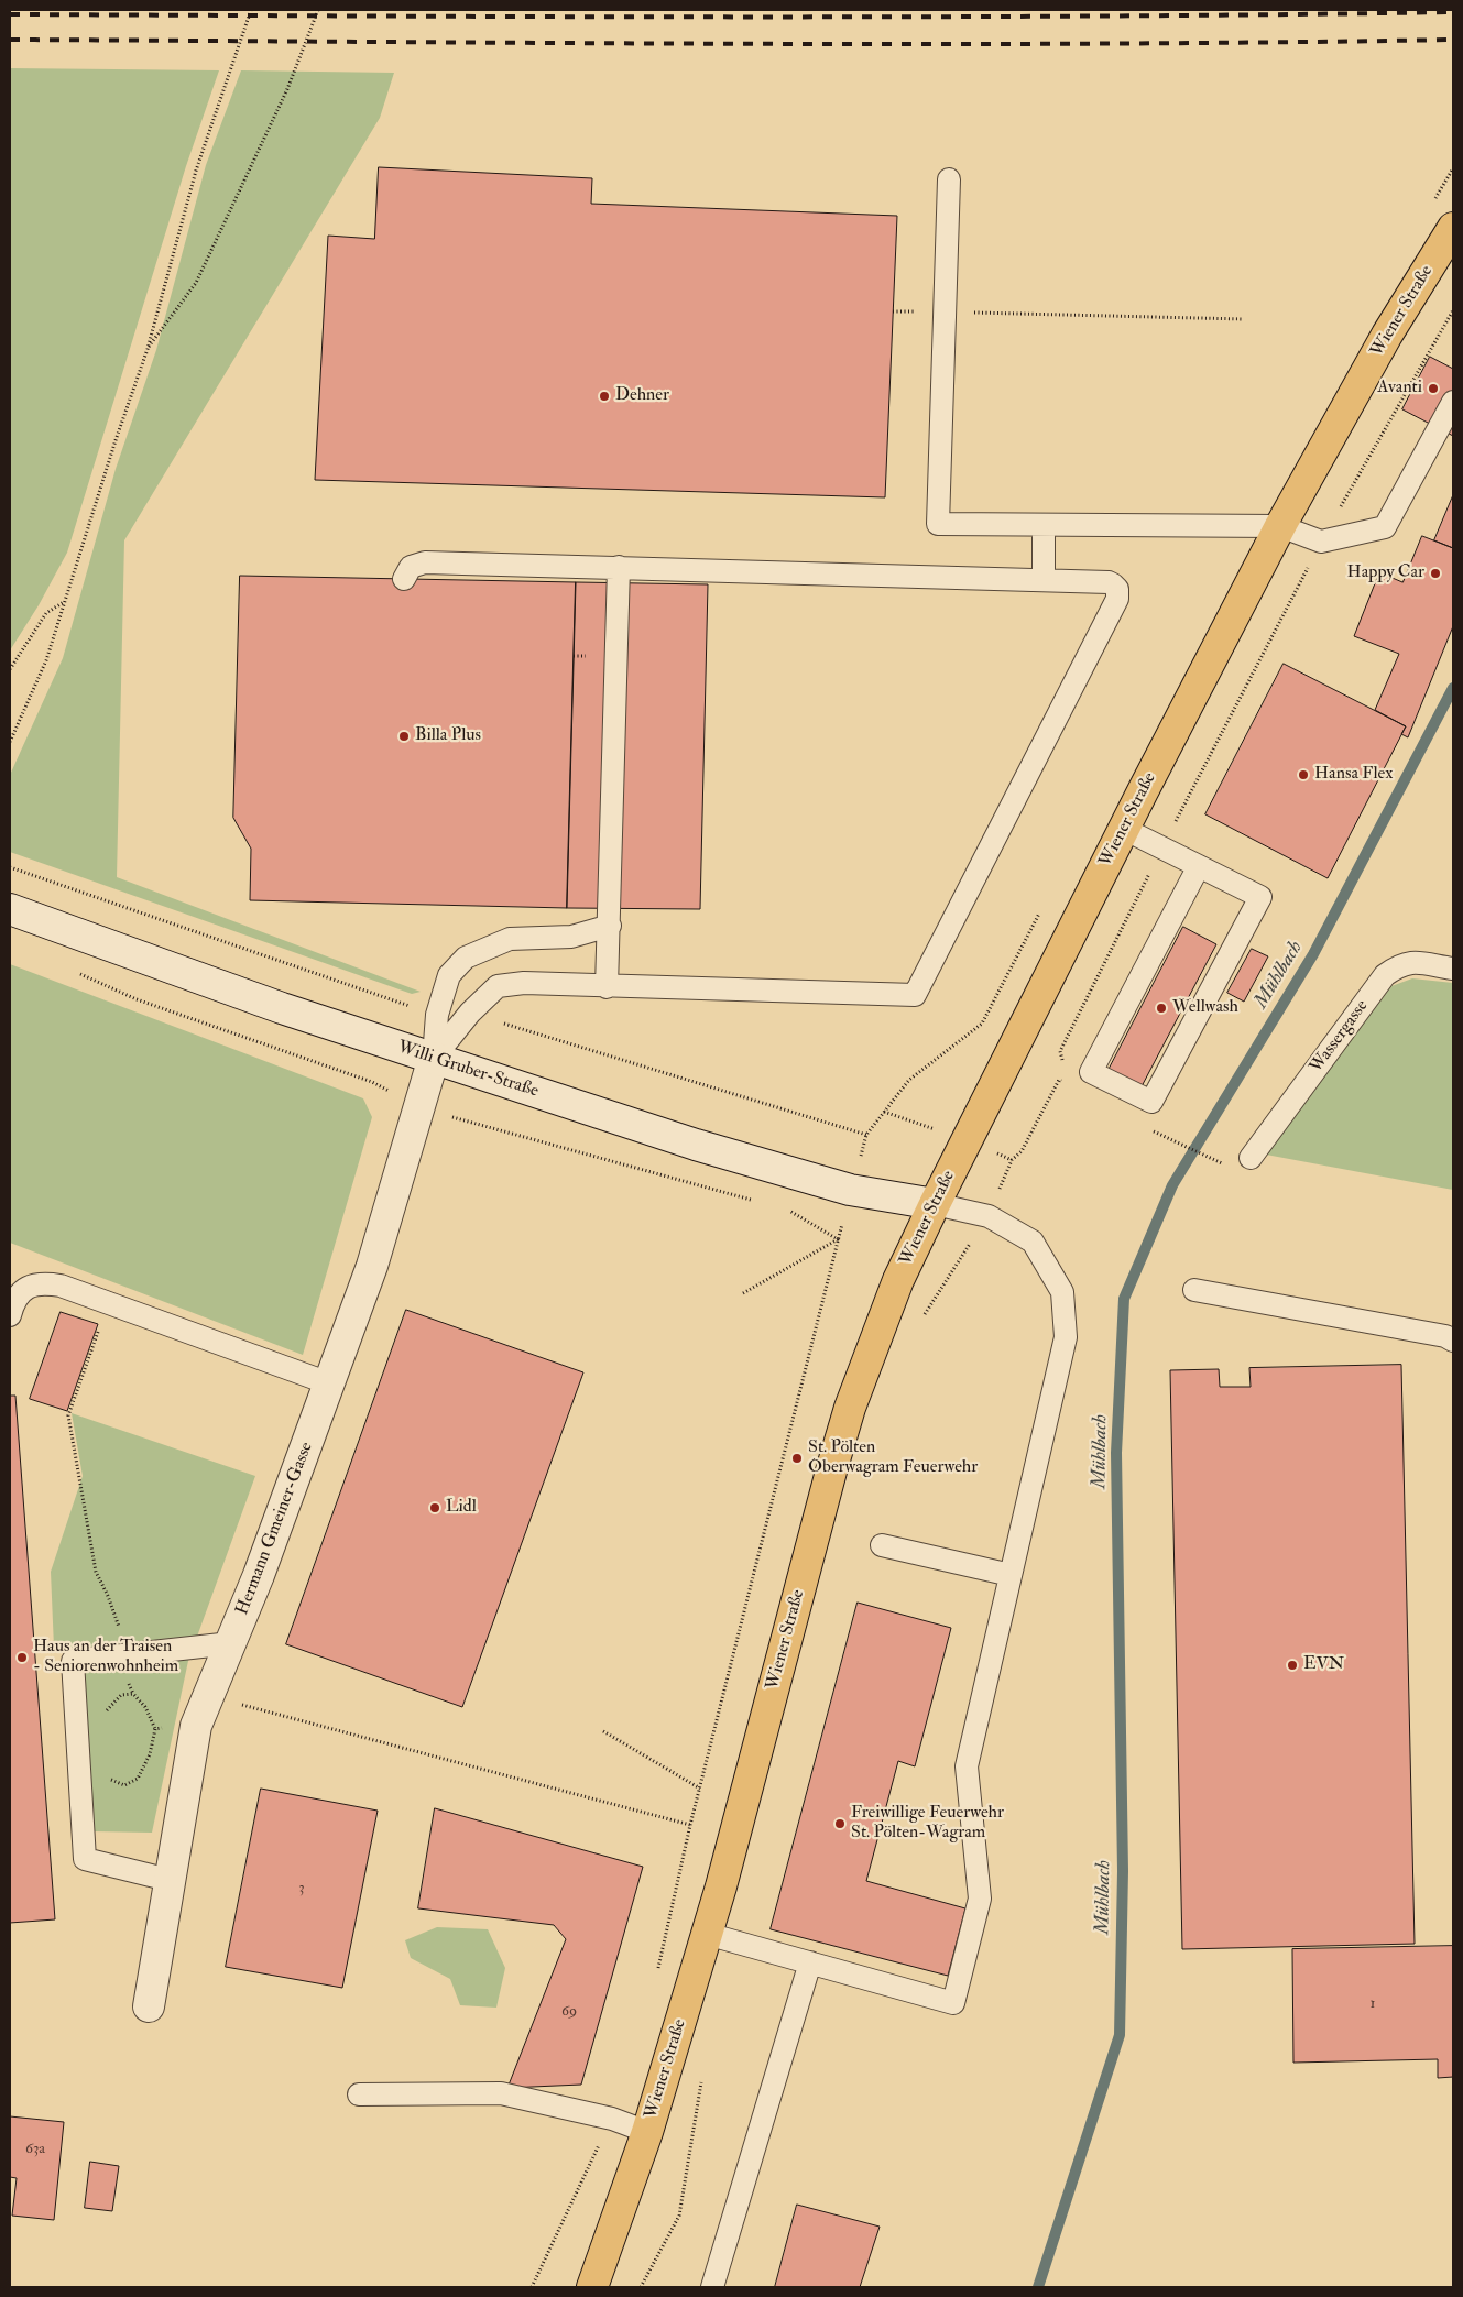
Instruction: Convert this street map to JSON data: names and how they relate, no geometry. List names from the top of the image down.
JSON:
{
  "streets": {
    "main road": ["Wiener Straße"],
    "street": ["Willi Gruber-Straße", "Hermann Gmeiner-Gasse"],
    "lane": ["Wassergasse"]
  },
  "crossings": [
    ["Wiener Straße", "Willi Gruber-Straße"],
    ["Willi Gruber-Straße", "Hermann Gmeiner-Gasse"]
  ],
  "water": ["Mühlbach"],
  "places": [
    "Avanti",
    "Dehner",
    "Happy Car",
    "Billa Plus",
    "Hansa Flex",
    "Wellwash",
    "St. Pölten Oberwagram Feuerwehr",
    "Lidl",
    "Haus an der Traisen - Seniorenwohnheim",
    "EVN",
    "Freiwillige Feuerwehr St. Pölten-Wagram"
  ],
  "house_numbers": [
    "3",
    "1",
    "69",
    "63a"
  ]
}
